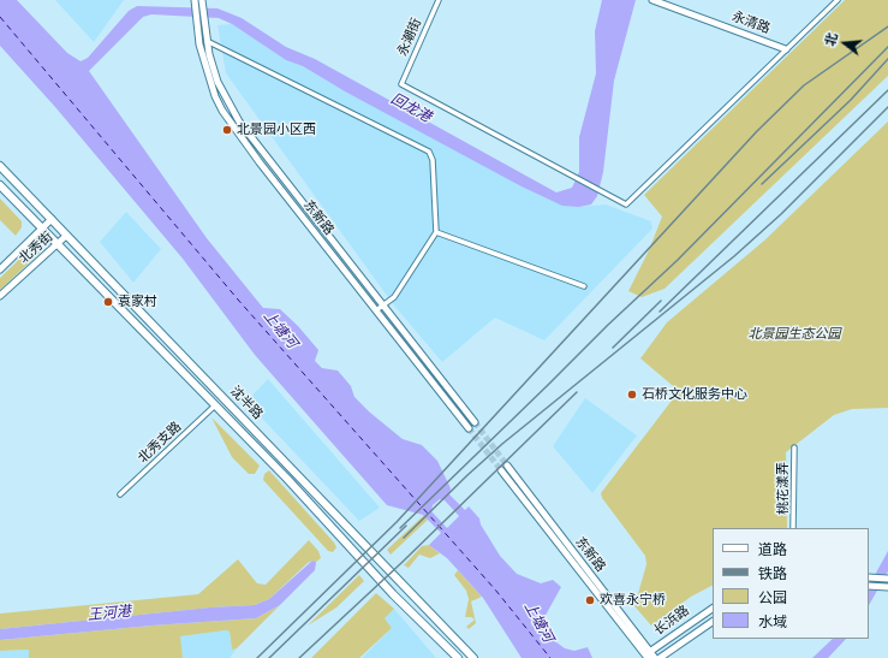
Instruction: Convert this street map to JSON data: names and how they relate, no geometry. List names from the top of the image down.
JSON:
{
  "streets": {
    "main road": [
      "永清路",
      "东新路",
      "北秀街",
      "沈半路",
      "长浜路"
    ],
    "street": ["永潮街", "北秀支路", "桃花漾弄"]
  },
  "crossings": [
    ["永清路", "永潮街"],
    ["东新路", "长浜路"],
    ["北秀街", "沈半路"],
    ["沈半路", "北秀支路"]
  ],
  "water": ["回龙港", "上塘河", "王河港"],
  "parks": ["北景园生态公园"],
  "places": [
    "北景园小区西",
    "袁家村",
    "石桥文化服务中心",
    "欢喜永宁桥"
  ],
  "legend": [
    "道路",
    "铁路",
    "公园",
    "水域"
  ],
  "north": "left"
}
